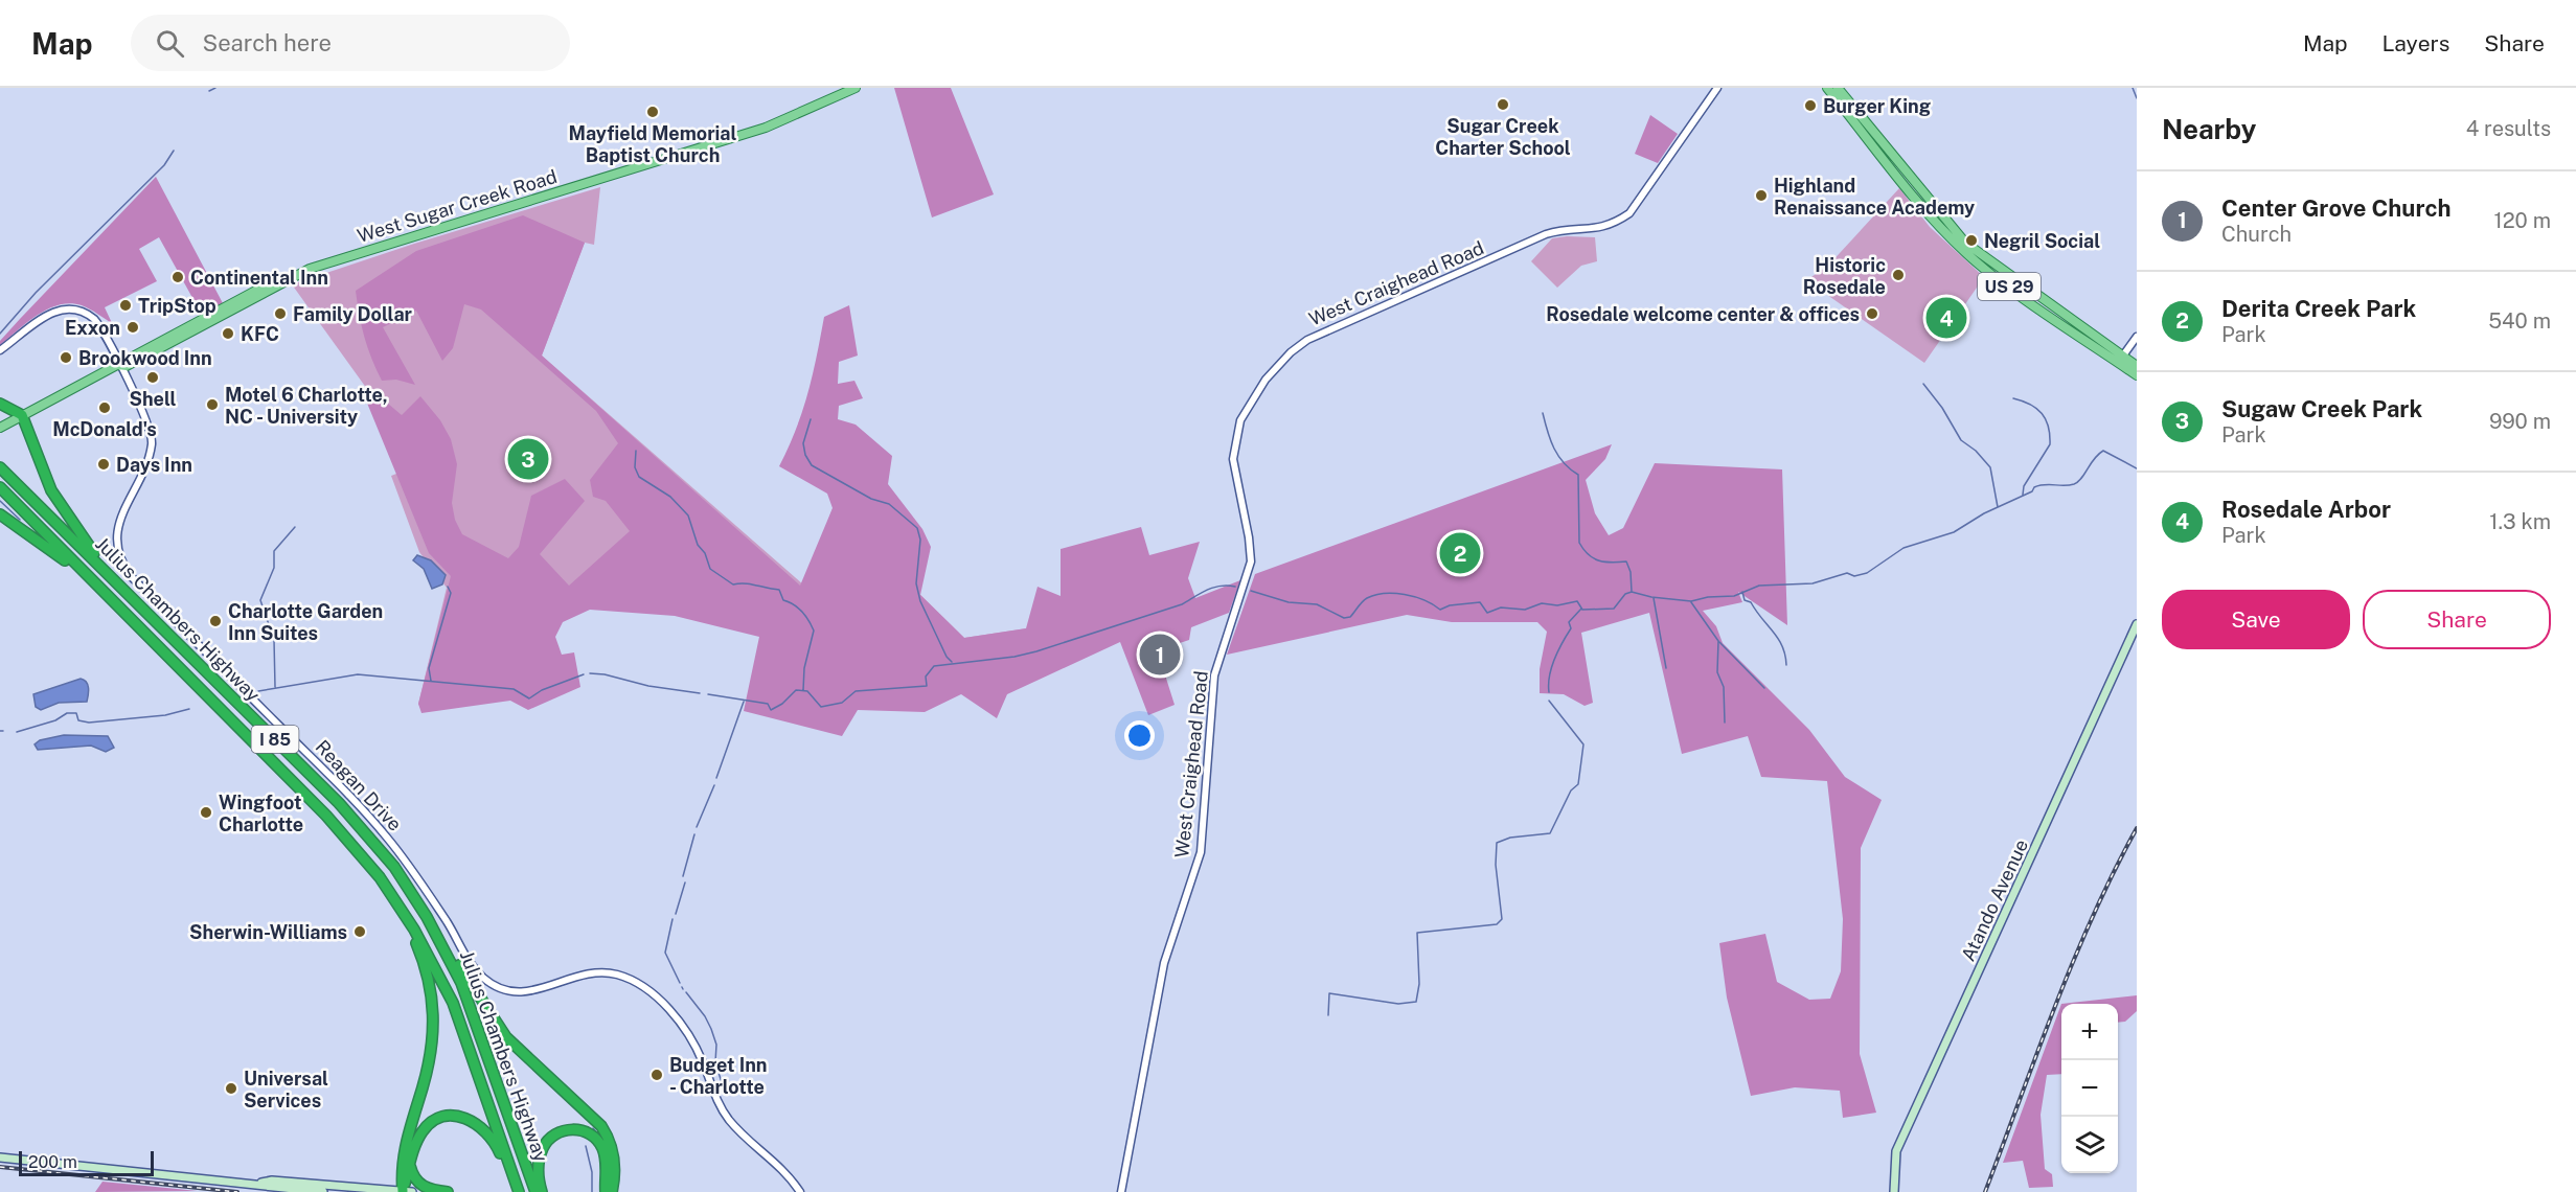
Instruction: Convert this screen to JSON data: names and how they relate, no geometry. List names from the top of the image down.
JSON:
{
  "streets": {
    "highway": ["Julius Chambers Highway", "I 85"],
    "main road": ["West Sugar Creek Road", "US 29", "Atando Avenue"],
    "street": ["West Craighead Road", "Reagan Drive"]
  },
  "crossings": [
    ["West Sugar Creek Road", "Reagan Drive"]
  ],
  "places": [
    "Sugar Creek Charter School",
    "Burger King",
    "Mayfield Memorial Baptist Church",
    "Highland Renaissance Academy",
    "Negril Social",
    "Historic Rosedale",
    "Continental Inn",
    "TripStop",
    "Family Dollar",
    "Rosedale welcome center & offices",
    "Exxon",
    "KFC",
    "Brookwood Inn",
    "Shell",
    "Motel 6 Charlotte, NC - University",
    "McDonald's",
    "Days Inn",
    "Charlotte Garden Inn Suites",
    "Wingfoot Charlotte",
    "Sherwin-Williams",
    "Budget Inn - Charlotte",
    "Universal Services"
  ],
  "scale_bar": "200 m",
  "page": {
    "header": "Map",
    "search": "Search here",
    "nav": ["Map", "Layers", "Share"],
    "heading": ["Nearby", "4 results"],
    "list": [
      {
        "mark": "1",
        "name": "Center Grove Church",
        "note": "Church",
        "value": "120 m"
      },
      {
        "mark": "2",
        "name": "Derita Creek Park",
        "note": "Park",
        "value": "540 m"
      },
      {
        "mark": "3",
        "name": "Sugaw Creek Park",
        "note": "Park",
        "value": "990 m"
      },
      {
        "mark": "4",
        "name": "Rosedale Arbor",
        "note": "Park",
        "value": "1.3 km"
      }
    ],
    "pins": [
      "4",
      "3",
      "2",
      "1"
    ],
    "buttons": ["Save", "Share"],
    "map_buttons": ["+", "−"],
    "scale": "200 m"
  }
}
